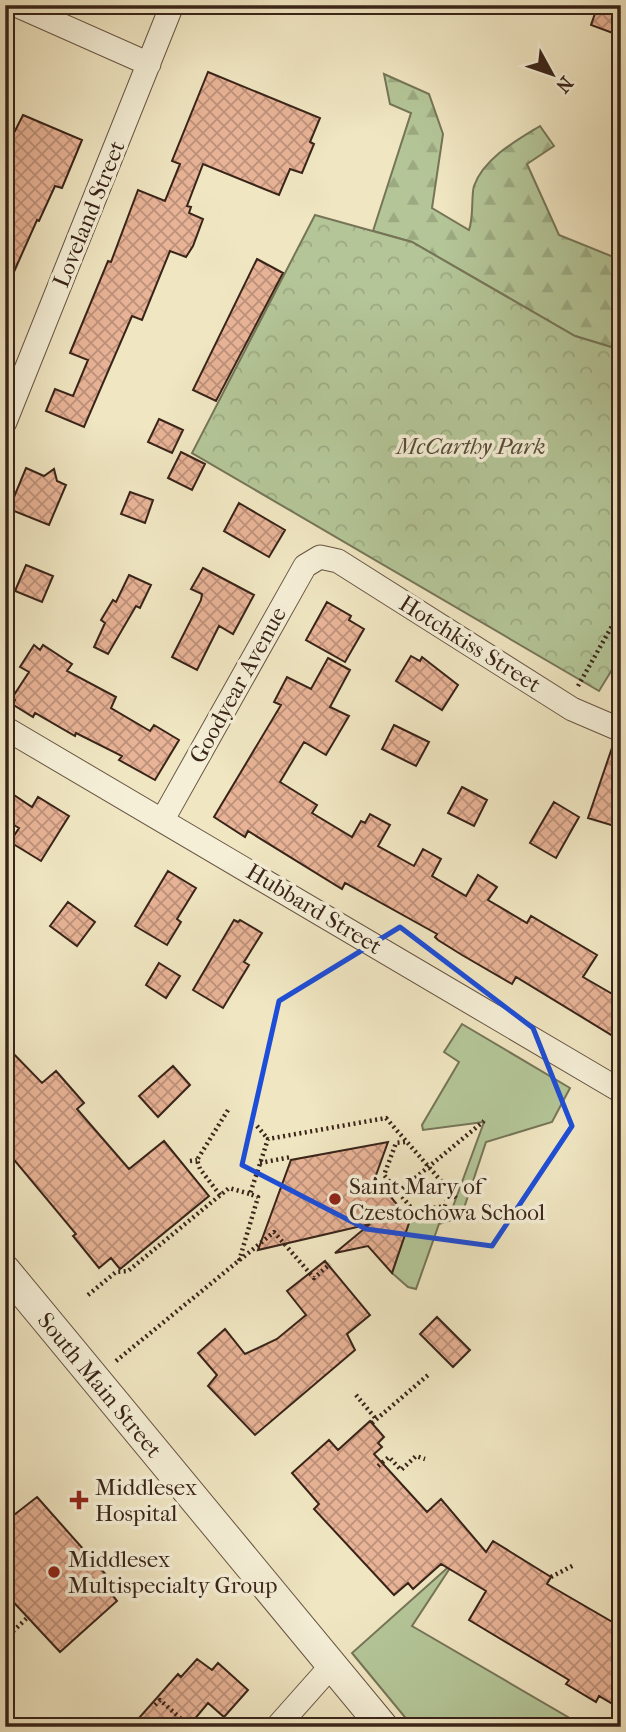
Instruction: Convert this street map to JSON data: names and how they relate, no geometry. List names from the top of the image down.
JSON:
{
  "streets": {
    "street": [
      "Loveland Street",
      "Hotchkiss Street",
      "Goodyear Avenue",
      "Hubbard Street",
      "South Main Street"
    ]
  },
  "crossings": [
    ["Hotchkiss Street", "Goodyear Avenue"],
    ["Goodyear Avenue", "Hubbard Street"]
  ],
  "parks": ["McCarthy Park"],
  "places": {
    "other": ["Saint Mary of Czestochowa School", "Middlesex Multispecialty Group"],
    "health": ["Middlesex Hospital"]
  },
  "north": "bottom right"
}
